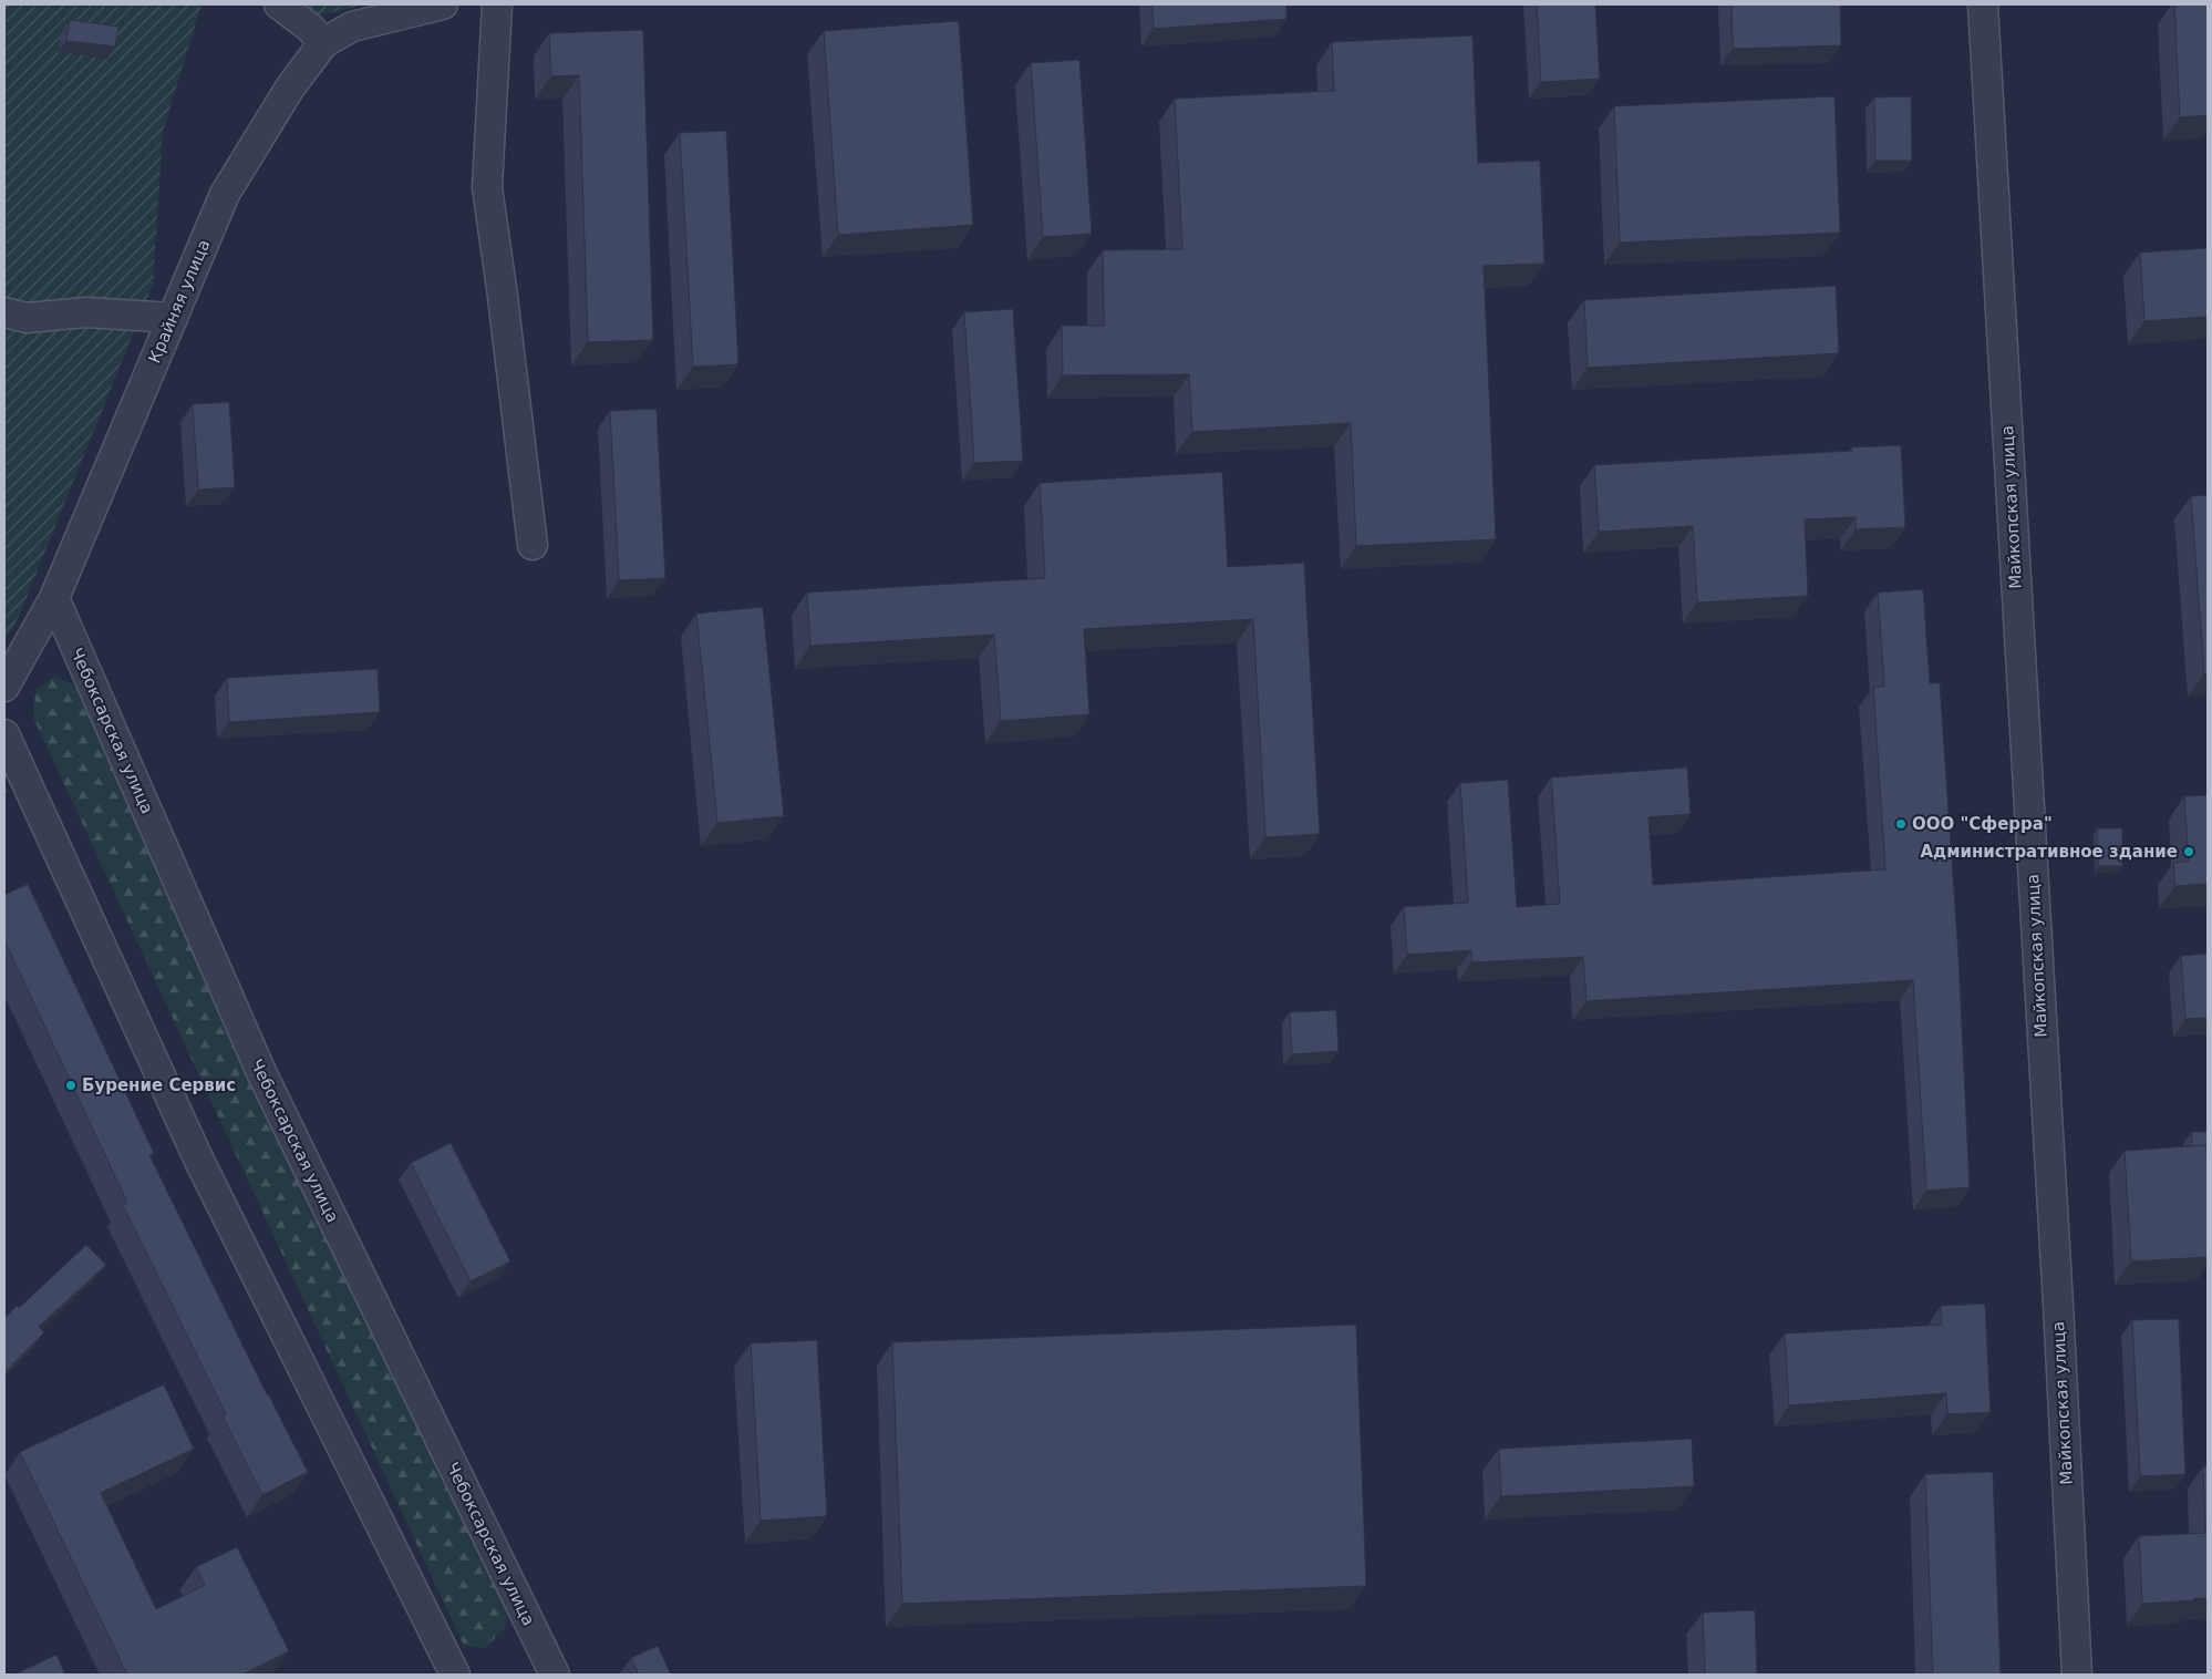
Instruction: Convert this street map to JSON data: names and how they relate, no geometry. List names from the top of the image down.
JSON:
{
  "streets": {
    "street": ["Крайняя улица", "Майкопская улица", "Чебоксарская улица"]
  },
  "crossings": [
    ["Крайняя улица", "Чебоксарская улица"]
  ],
  "places": ["ООО \"Сферра\"", "Административное здание", "Бурение Сервис"]
}
